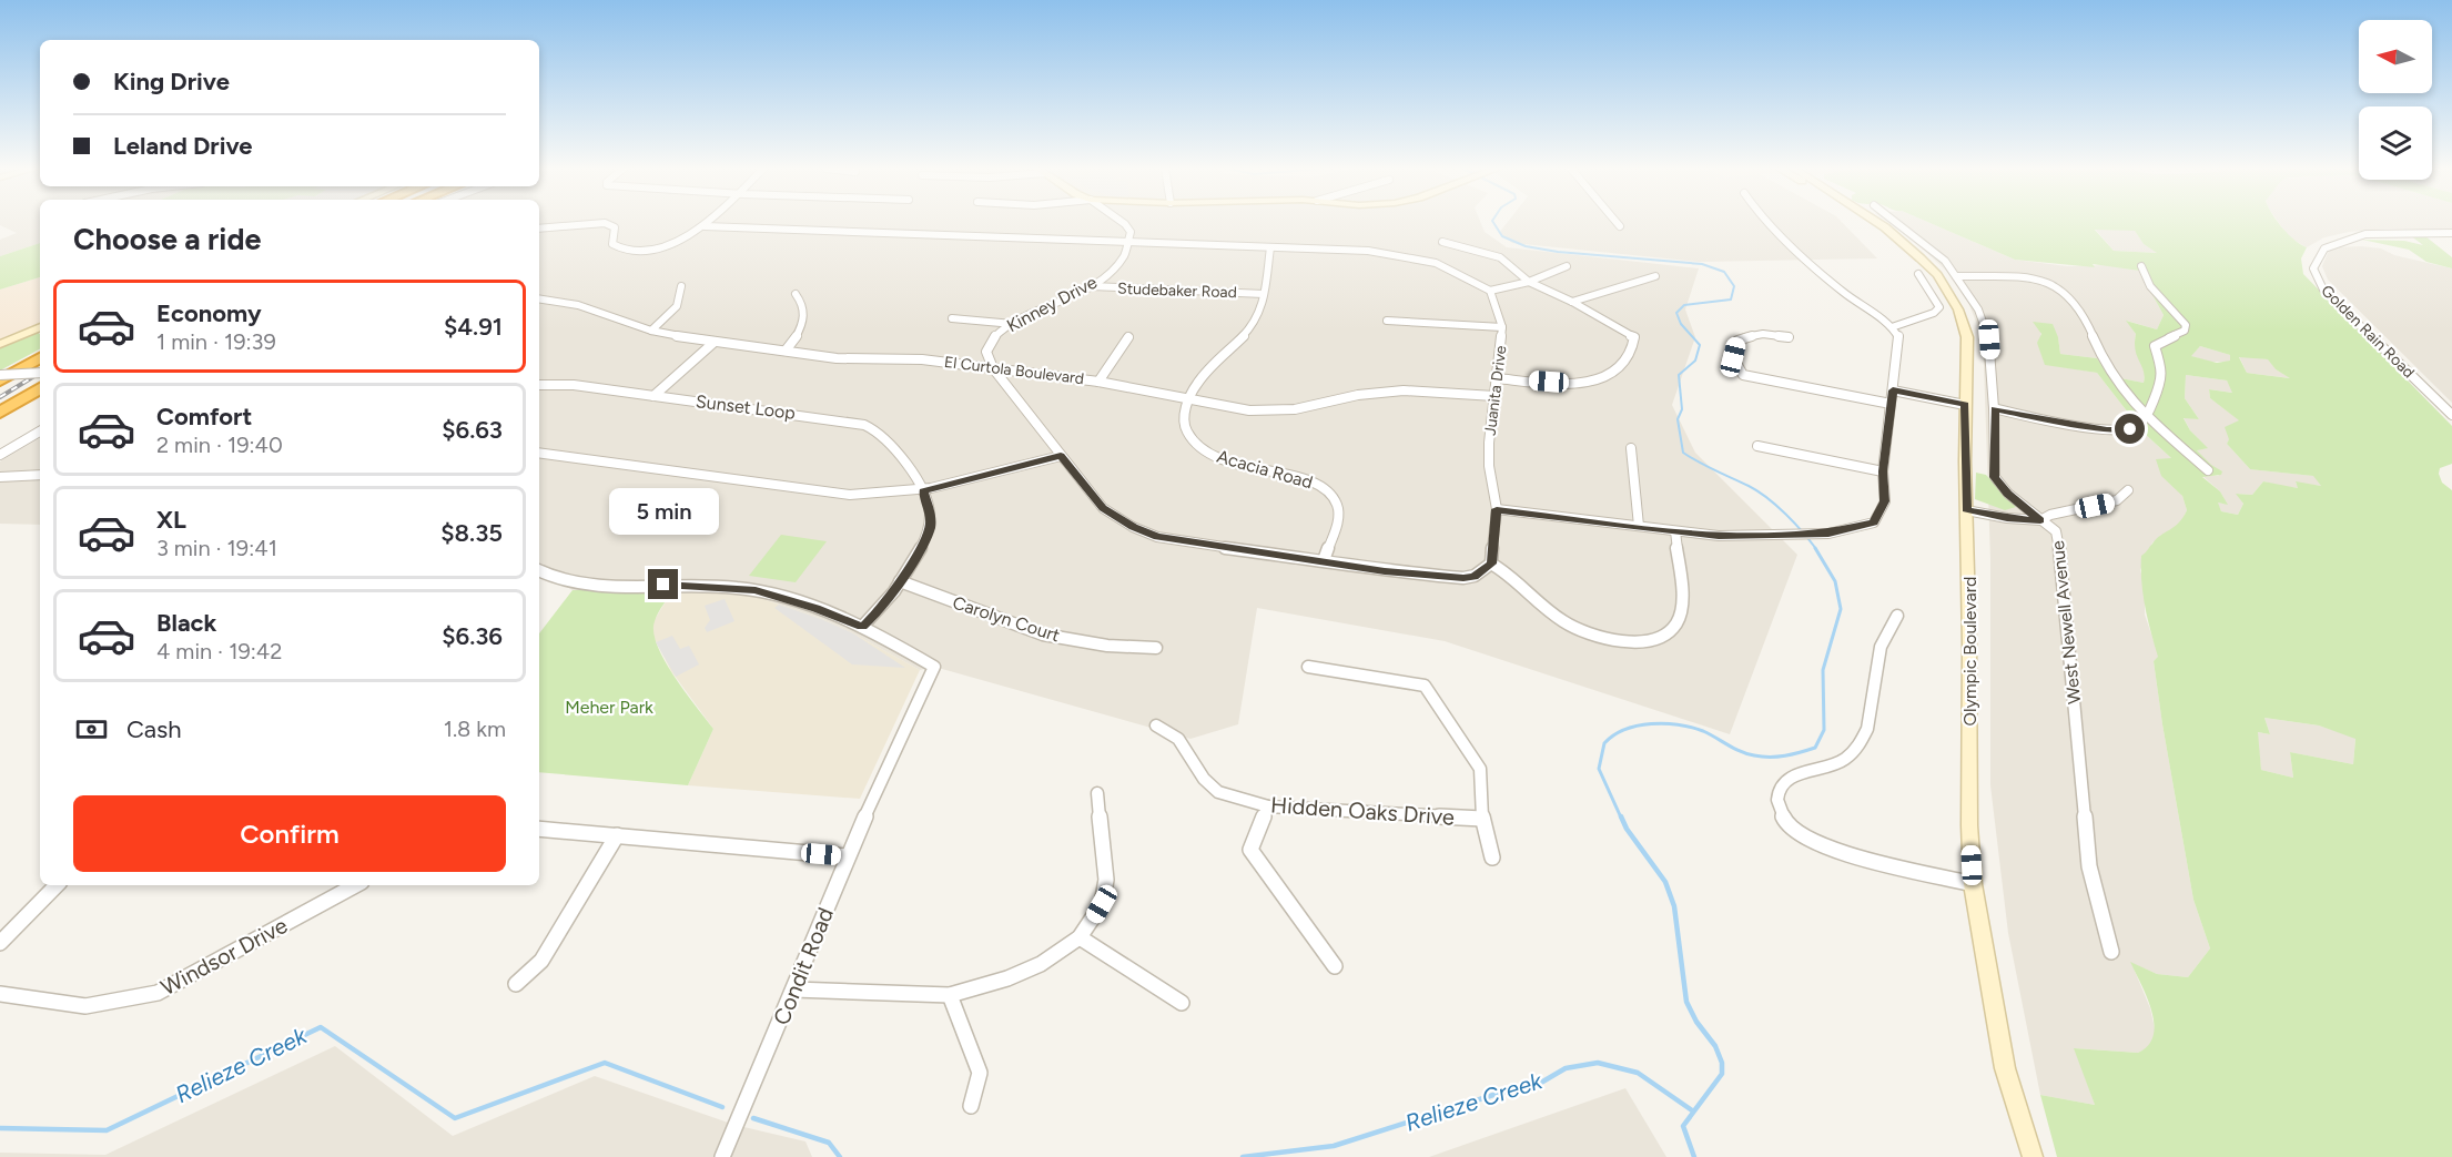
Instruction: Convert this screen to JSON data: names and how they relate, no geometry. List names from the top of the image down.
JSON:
{
  "streets": {
    "main road": ["Olympic Boulevard"],
    "street": [
      "Studebaker Road",
      "Kinney Drive",
      "Golden Rain Road",
      "El Curtola Boulevard",
      "Juanita Drive",
      "Sunset Loop",
      "Acacia Road",
      "Carolyn Court",
      "West Newell Avenue",
      "Hidden Oaks Drive",
      "Windsor Drive",
      "Condit Road"
    ]
  },
  "crossings": [
    ["Studebaker Road", "Kinney Drive"],
    ["Kinney Drive", "El Curtola Boulevard"],
    ["El Curtola Boulevard", "Juanita Drive"],
    ["El Curtola Boulevard", "Acacia Road"]
  ],
  "water": ["Relieze Creek"],
  "parks": ["Meher Park"],
  "north": "left",
  "page": {
    "banner": ["King Drive", "Leland Drive"],
    "heading": "Choose a ride",
    "list": [
      {
        "name": "Economy",
        "note": "1 min · 19:39",
        "value": "$4.91"
      },
      {
        "name": "Comfort",
        "note": "2 min · 19:40",
        "value": "$6.63"
      },
      {
        "name": "XL",
        "note": "3 min · 19:41",
        "value": "$8.35"
      },
      {
        "name": "Black",
        "note": "4 min · 19:42",
        "value": "$6.36"
      }
    ],
    "bubble": "5 min",
    "pay": ["Cash", "1.8 km"],
    "buttons": "Confirm"
  }
}
